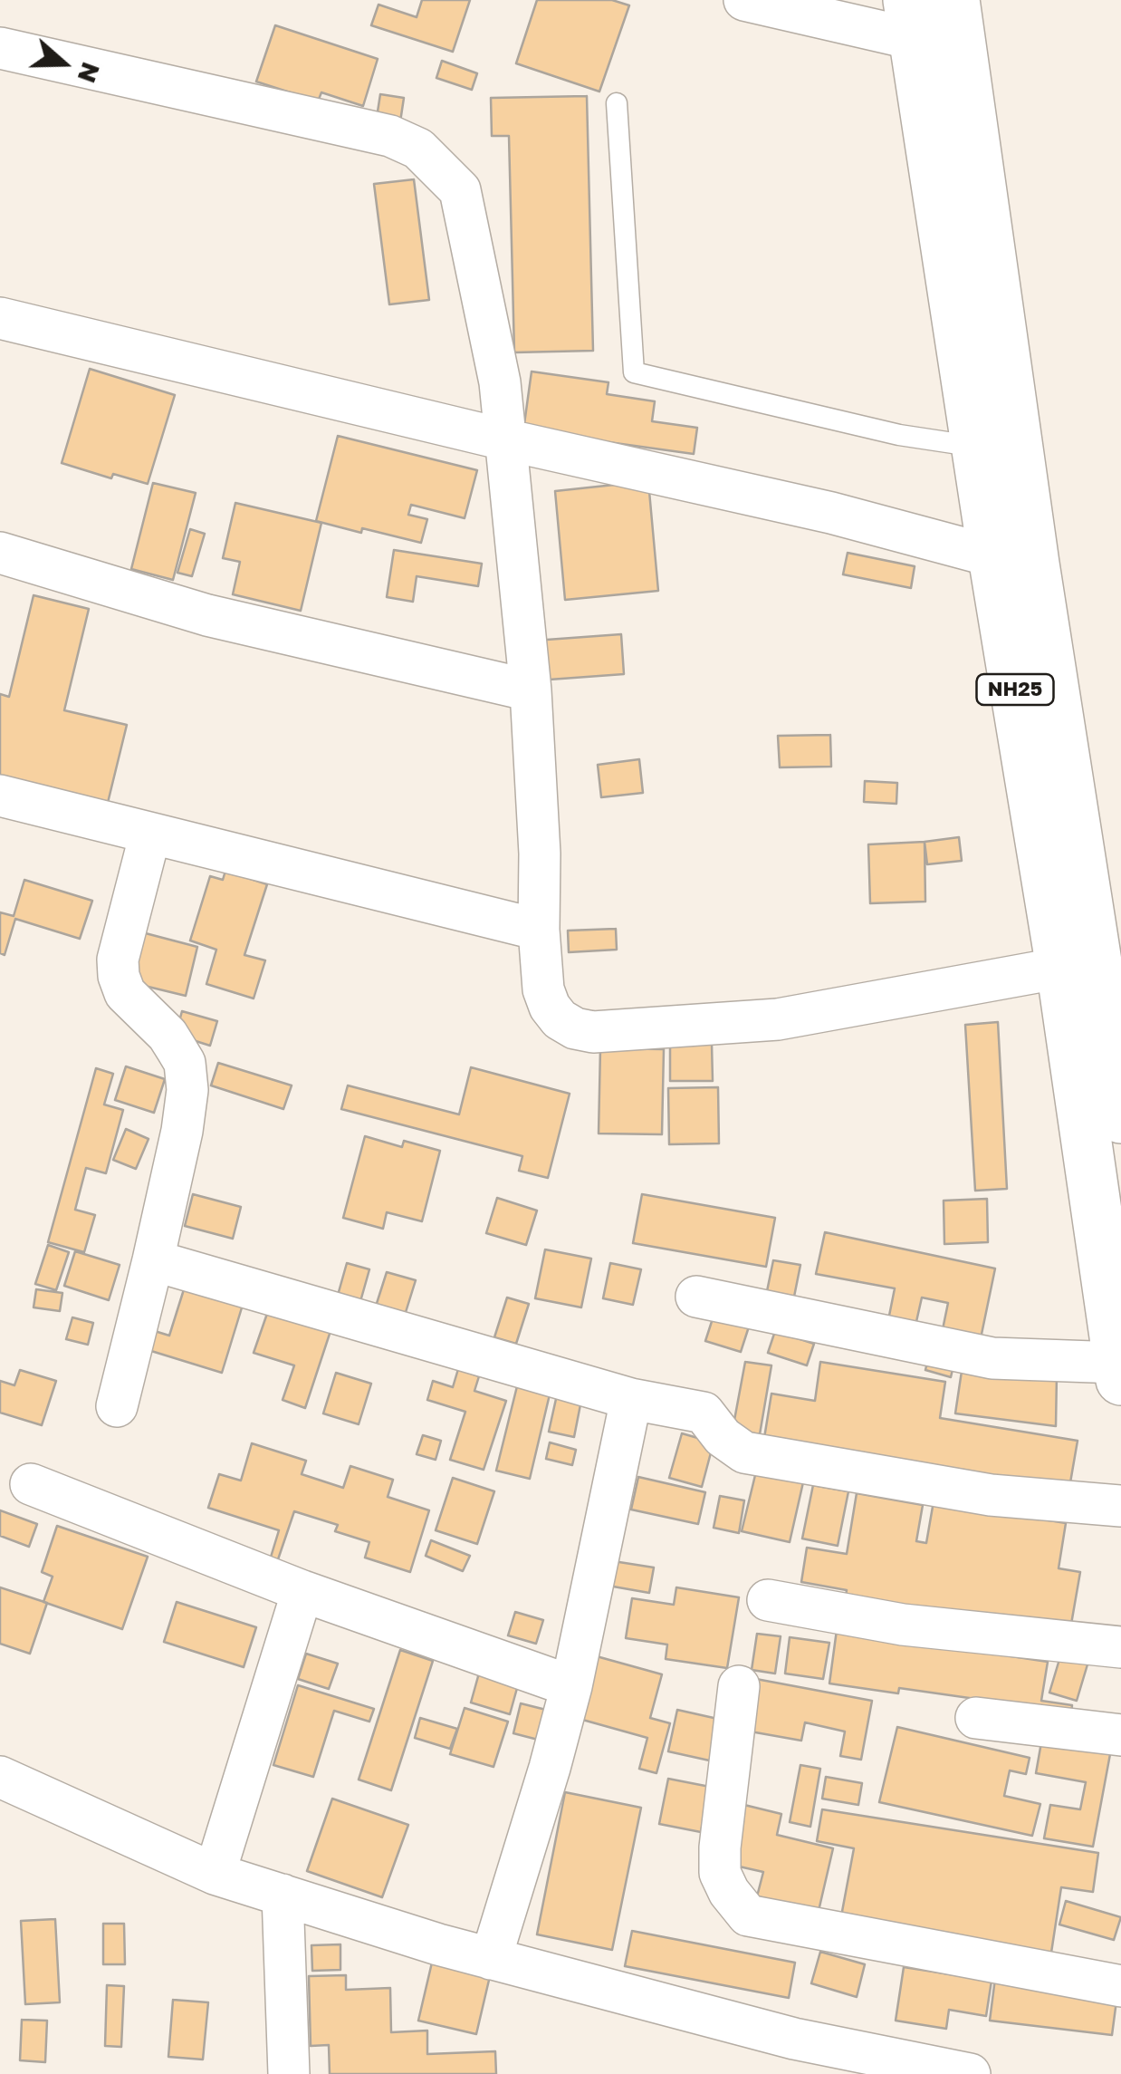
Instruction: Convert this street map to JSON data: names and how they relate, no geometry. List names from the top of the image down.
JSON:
{
  "streets": {
    "main road": ["NH25"]
  },
  "north": "right"
}
